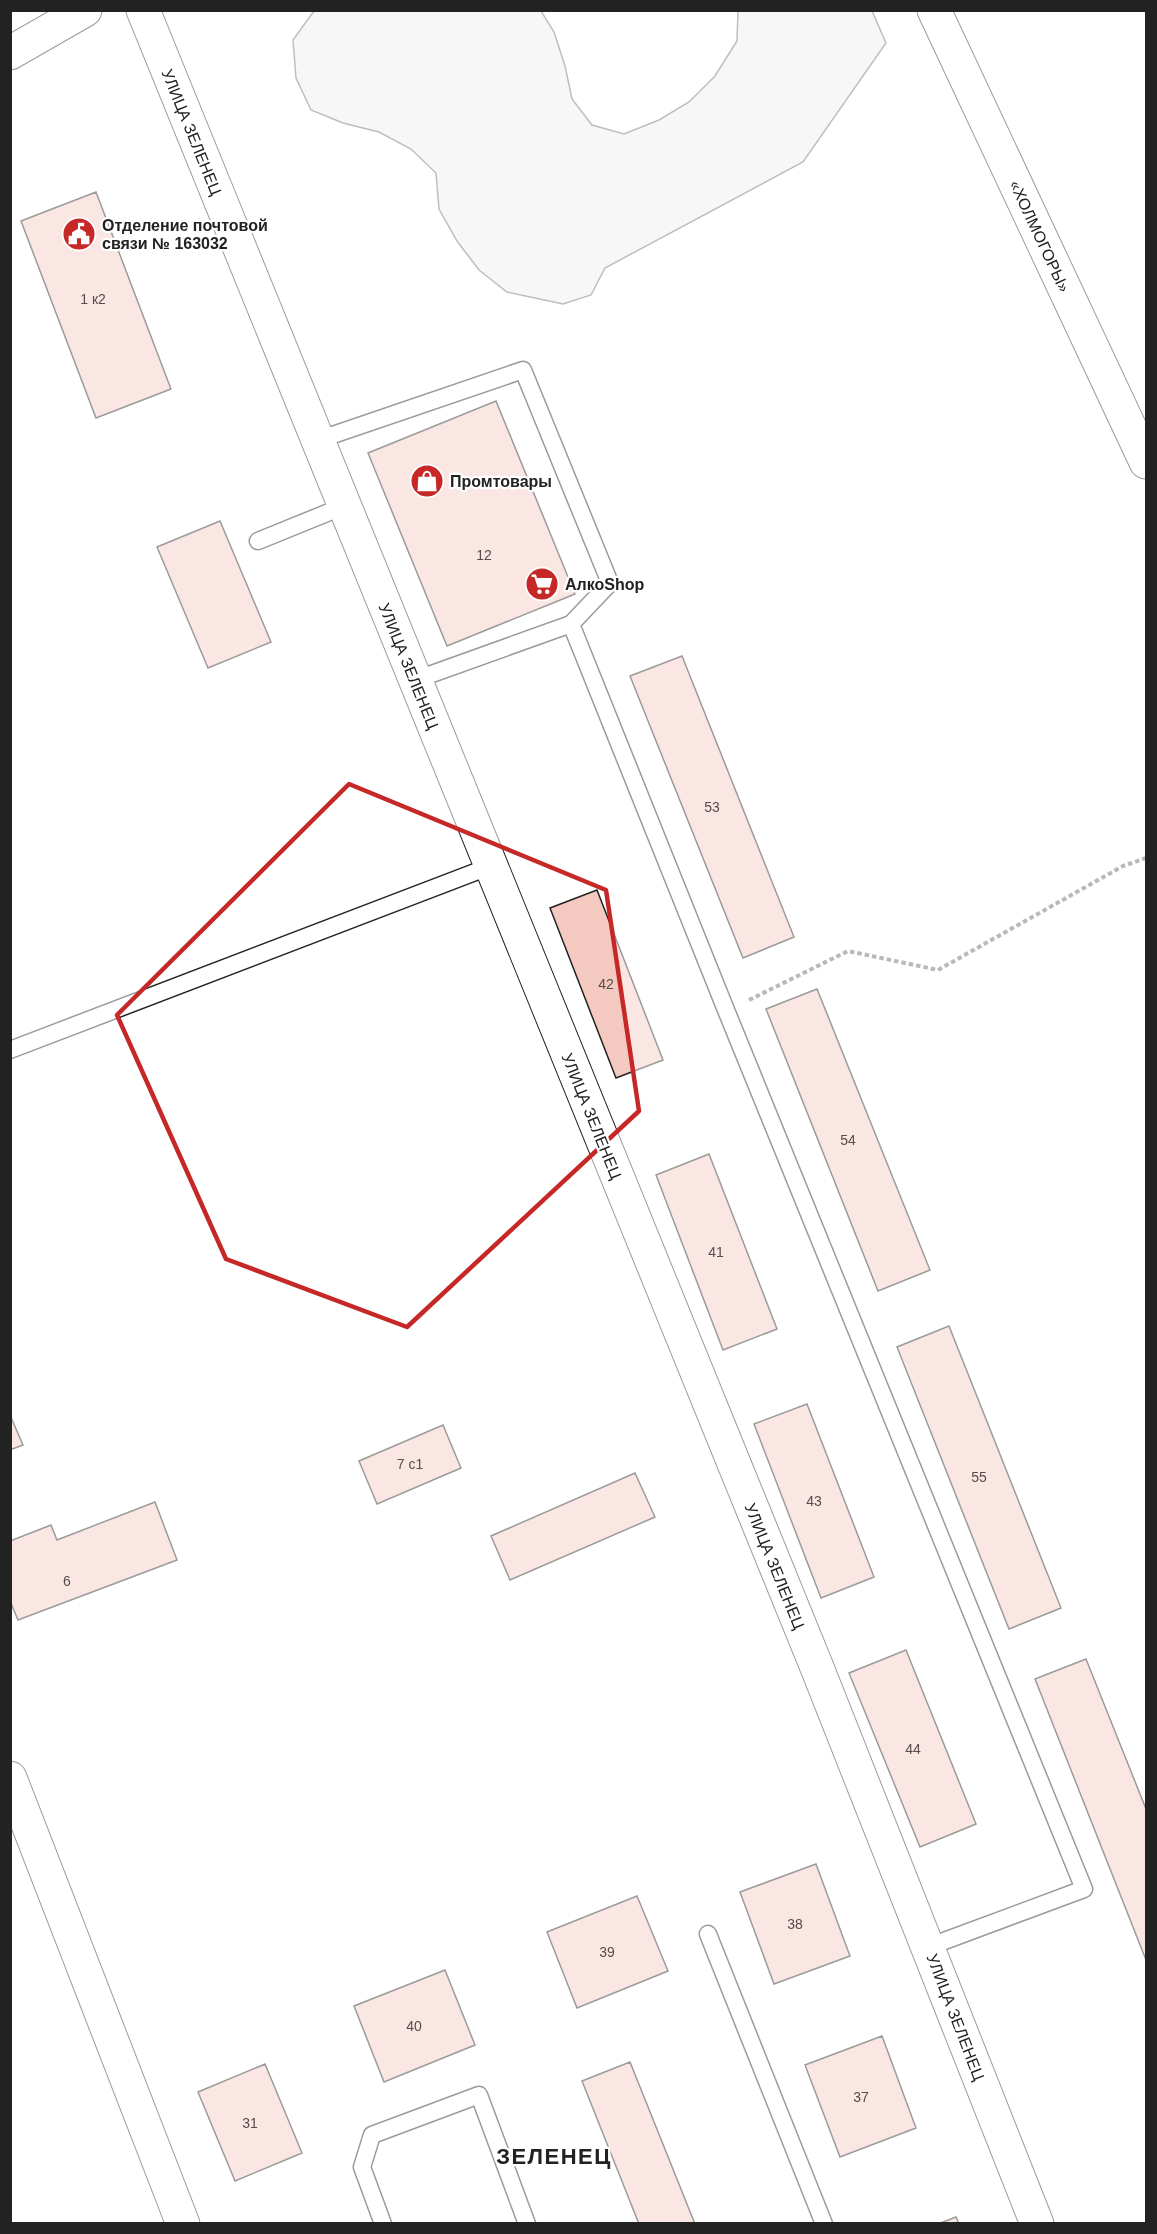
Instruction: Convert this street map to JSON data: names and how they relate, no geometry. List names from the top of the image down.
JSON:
{
  "streets": {
    "main road": ["УЛИЦА ЗЕЛЕНЕЦ", "«ХОЛМОГОРЫ»"]
  },
  "districts": ["ЗЕЛЕНЕЦ"],
  "places": {
    "public building": ["Отделение почтовой связи № 163032"],
    "shop": ["Промтовары"],
    "supermarket": ["АлкоShop"]
  },
  "house_numbers": [
    "1 к2",
    "12",
    "53",
    "42",
    "54",
    "41",
    "7 с1",
    "55",
    "43",
    "6",
    "44",
    "38",
    "39",
    "40",
    "37",
    "31"
  ]
}
